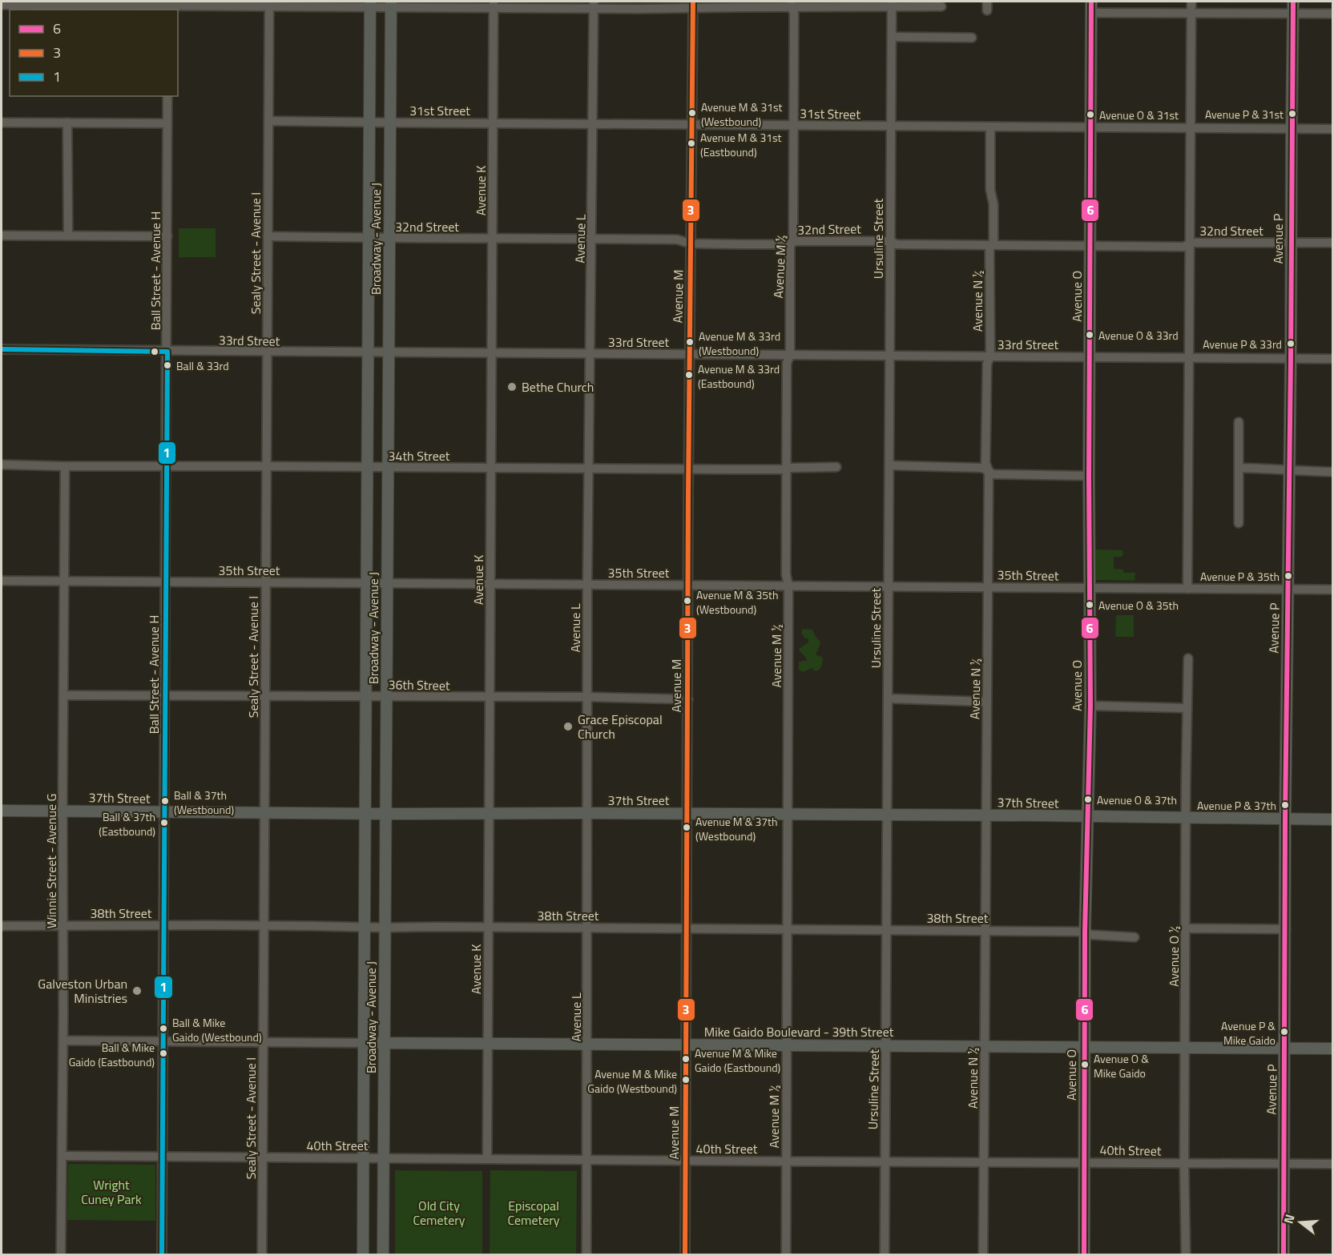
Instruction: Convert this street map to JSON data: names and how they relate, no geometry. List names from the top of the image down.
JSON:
{
  "streets": {
    "main road": [
      "Broadway - Avenue J",
      "Avenue P",
      "Avenue O",
      "37th Street",
      "Mike Gaido Boulevard - 39th Street"
    ],
    "street": [
      "31st Street",
      "Avenue K",
      "32nd Street",
      "Avenue L",
      "Ursuline Street",
      "Sealy Street - Avenue I",
      "Avenue M ½",
      "Ball Street - Avenue H",
      "Avenue M",
      "Avenue N ½",
      "33rd Street",
      "34th Street",
      "35th Street",
      "36th Street",
      "Winnie Street - Avenue G",
      "38th Street",
      "Avenue O ½",
      "40th Street"
    ]
  },
  "crossings": [
    ["31st Street", "Avenue K"],
    ["31st Street", "Broadway - Avenue J"],
    ["31st Street", "Avenue L"],
    ["31st Street", "Ursuline Street"],
    ["31st Street", "Avenue P"],
    ["31st Street", "Sealy Street - Avenue I"],
    ["31st Street", "Avenue M ½"],
    ["31st Street", "Avenue M"],
    ["31st Street", "Avenue O"],
    ["31st Street", "Avenue N ½"],
    ["Avenue K", "32nd Street"],
    ["Avenue K", "33rd Street"],
    ["Avenue K", "34th Street"],
    ["Avenue K", "35th Street"],
    ["Avenue K", "36th Street"],
    ["Avenue K", "37th Street"],
    ["Avenue K", "38th Street"],
    ["Avenue K", "Mike Gaido Boulevard - 39th Street"],
    ["Avenue K", "40th Street"],
    ["32nd Street", "Broadway - Avenue J"],
    ["32nd Street", "Avenue L"],
    ["32nd Street", "Ursuline Street"],
    ["32nd Street", "Avenue P"],
    ["32nd Street", "Sealy Street - Avenue I"],
    ["32nd Street", "Avenue M ½"],
    ["32nd Street", "Avenue M"],
    ["32nd Street", "Avenue O"],
    ["32nd Street", "Avenue N ½"],
    ["Broadway - Avenue J", "33rd Street"],
    ["Broadway - Avenue J", "34th Street"],
    ["Broadway - Avenue J", "35th Street"],
    ["Broadway - Avenue J", "36th Street"],
    ["Broadway - Avenue J", "37th Street"],
    ["Broadway - Avenue J", "38th Street"],
    ["Broadway - Avenue J", "Mike Gaido Boulevard - 39th Street"],
    ["Broadway - Avenue J", "40th Street"],
    ["Avenue L", "33rd Street"],
    ["Avenue L", "34th Street"],
    ["Avenue L", "35th Street"],
    ["Avenue L", "36th Street"],
    ["Avenue L", "37th Street"],
    ["Avenue L", "38th Street"],
    ["Avenue L", "Mike Gaido Boulevard - 39th Street"],
    ["Avenue L", "40th Street"],
    ["Ursuline Street", "33rd Street"],
    ["Ursuline Street", "35th Street"],
    ["Ursuline Street", "37th Street"],
    ["Ursuline Street", "38th Street"],
    ["Ursuline Street", "Mike Gaido Boulevard - 39th Street"],
    ["Ursuline Street", "40th Street"],
    ["Avenue P", "33rd Street"],
    ["Avenue P", "35th Street"],
    ["Avenue P", "37th Street"],
    ["Avenue P", "Mike Gaido Boulevard - 39th Street"],
    ["Avenue P", "40th Street"],
    ["Sealy Street - Avenue I", "33rd Street"],
    ["Sealy Street - Avenue I", "34th Street"],
    ["Sealy Street - Avenue I", "35th Street"],
    ["Sealy Street - Avenue I", "36th Street"],
    ["Sealy Street - Avenue I", "37th Street"],
    ["Sealy Street - Avenue I", "38th Street"],
    ["Sealy Street - Avenue I", "Mike Gaido Boulevard - 39th Street"],
    ["Sealy Street - Avenue I", "40th Street"],
    ["Avenue M ½", "33rd Street"],
    ["Avenue M ½", "34th Street"],
    ["Avenue M ½", "35th Street"],
    ["Avenue M ½", "37th Street"],
    ["Avenue M ½", "38th Street"],
    ["Avenue M ½", "Mike Gaido Boulevard - 39th Street"],
    ["Avenue M ½", "40th Street"],
    ["Ball Street - Avenue H", "33rd Street"],
    ["Ball Street - Avenue H", "34th Street"],
    ["Ball Street - Avenue H", "35th Street"],
    ["Ball Street - Avenue H", "36th Street"],
    ["Ball Street - Avenue H", "37th Street"],
    ["Ball Street - Avenue H", "38th Street"],
    ["Ball Street - Avenue H", "Mike Gaido Boulevard - 39th Street"],
    ["Ball Street - Avenue H", "40th Street"],
    ["Avenue M", "33rd Street"],
    ["Avenue M", "34th Street"],
    ["Avenue M", "35th Street"],
    ["Avenue M", "36th Street"],
    ["Avenue M", "37th Street"],
    ["Avenue M", "38th Street"],
    ["Avenue M", "Mike Gaido Boulevard - 39th Street"],
    ["Avenue M", "40th Street"],
    ["Avenue O", "33rd Street"],
    ["Avenue O", "35th Street"],
    ["Avenue O", "37th Street"],
    ["Avenue O", "38th Street"],
    ["Avenue O", "Mike Gaido Boulevard - 39th Street"],
    ["Avenue O", "40th Street"],
    ["Avenue N ½", "33rd Street"],
    ["Avenue N ½", "35th Street"],
    ["Avenue N ½", "37th Street"],
    ["Avenue N ½", "38th Street"],
    ["Avenue N ½", "Mike Gaido Boulevard - 39th Street"],
    ["Avenue N ½", "40th Street"],
    ["34th Street", "Winnie Street - Avenue G"],
    ["35th Street", "Winnie Street - Avenue G"],
    ["36th Street", "Winnie Street - Avenue G"],
    ["37th Street", "Winnie Street - Avenue G"],
    ["37th Street", "Avenue O ½"],
    ["Winnie Street - Avenue G", "38th Street"],
    ["Winnie Street - Avenue G", "Mike Gaido Boulevard - 39th Street"],
    ["Winnie Street - Avenue G", "40th Street"],
    ["Avenue O ½", "Mike Gaido Boulevard - 39th Street"],
    ["Avenue O ½", "40th Street"]
  ],
  "parks": ["Wright Cuney Park", "Old City Cemetery", "Episcopal Cemetery"],
  "places": [
    "Avenue M & 31st (Westbound)",
    "Avenue P & 31st",
    "Avenue O & 31st",
    "Avenue M & 31st (Eastbound)",
    "Avenue O & 33rd",
    "Avenue M & 33rd (Westbound)",
    "Avenue P & 33rd",
    "Ball & 33rd",
    "Avenue M & 33rd (Eastbound)",
    "Bethe Church",
    "Avenue P & 35th",
    "Avenue M & 35th (Westbound)",
    "Avenue O & 35th",
    "Grace Episcopal Church",
    "Avenue O & 37th",
    "Ball & 37th (Westbound)",
    "Avenue P & 37th",
    "Ball & 37th (Eastbound)",
    "Avenue M & 37th (Westbound)",
    "Galveston Urban Ministries",
    "Ball & Mike Gaido (Westbound)",
    "Avenue P & Mike Gaido",
    "Ball & Mike Gaido (Eastbound)",
    "Avenue M & Mike Gaido (Eastbound)",
    "Avenue O & Mike Gaido",
    "Avenue M & Mike Gaido (Westbound)"
  ],
  "lines": ["transit line 6", "transit line 3", "transit line 1"],
  "legend": ["6", "3", "1"],
  "north": "left"
}
